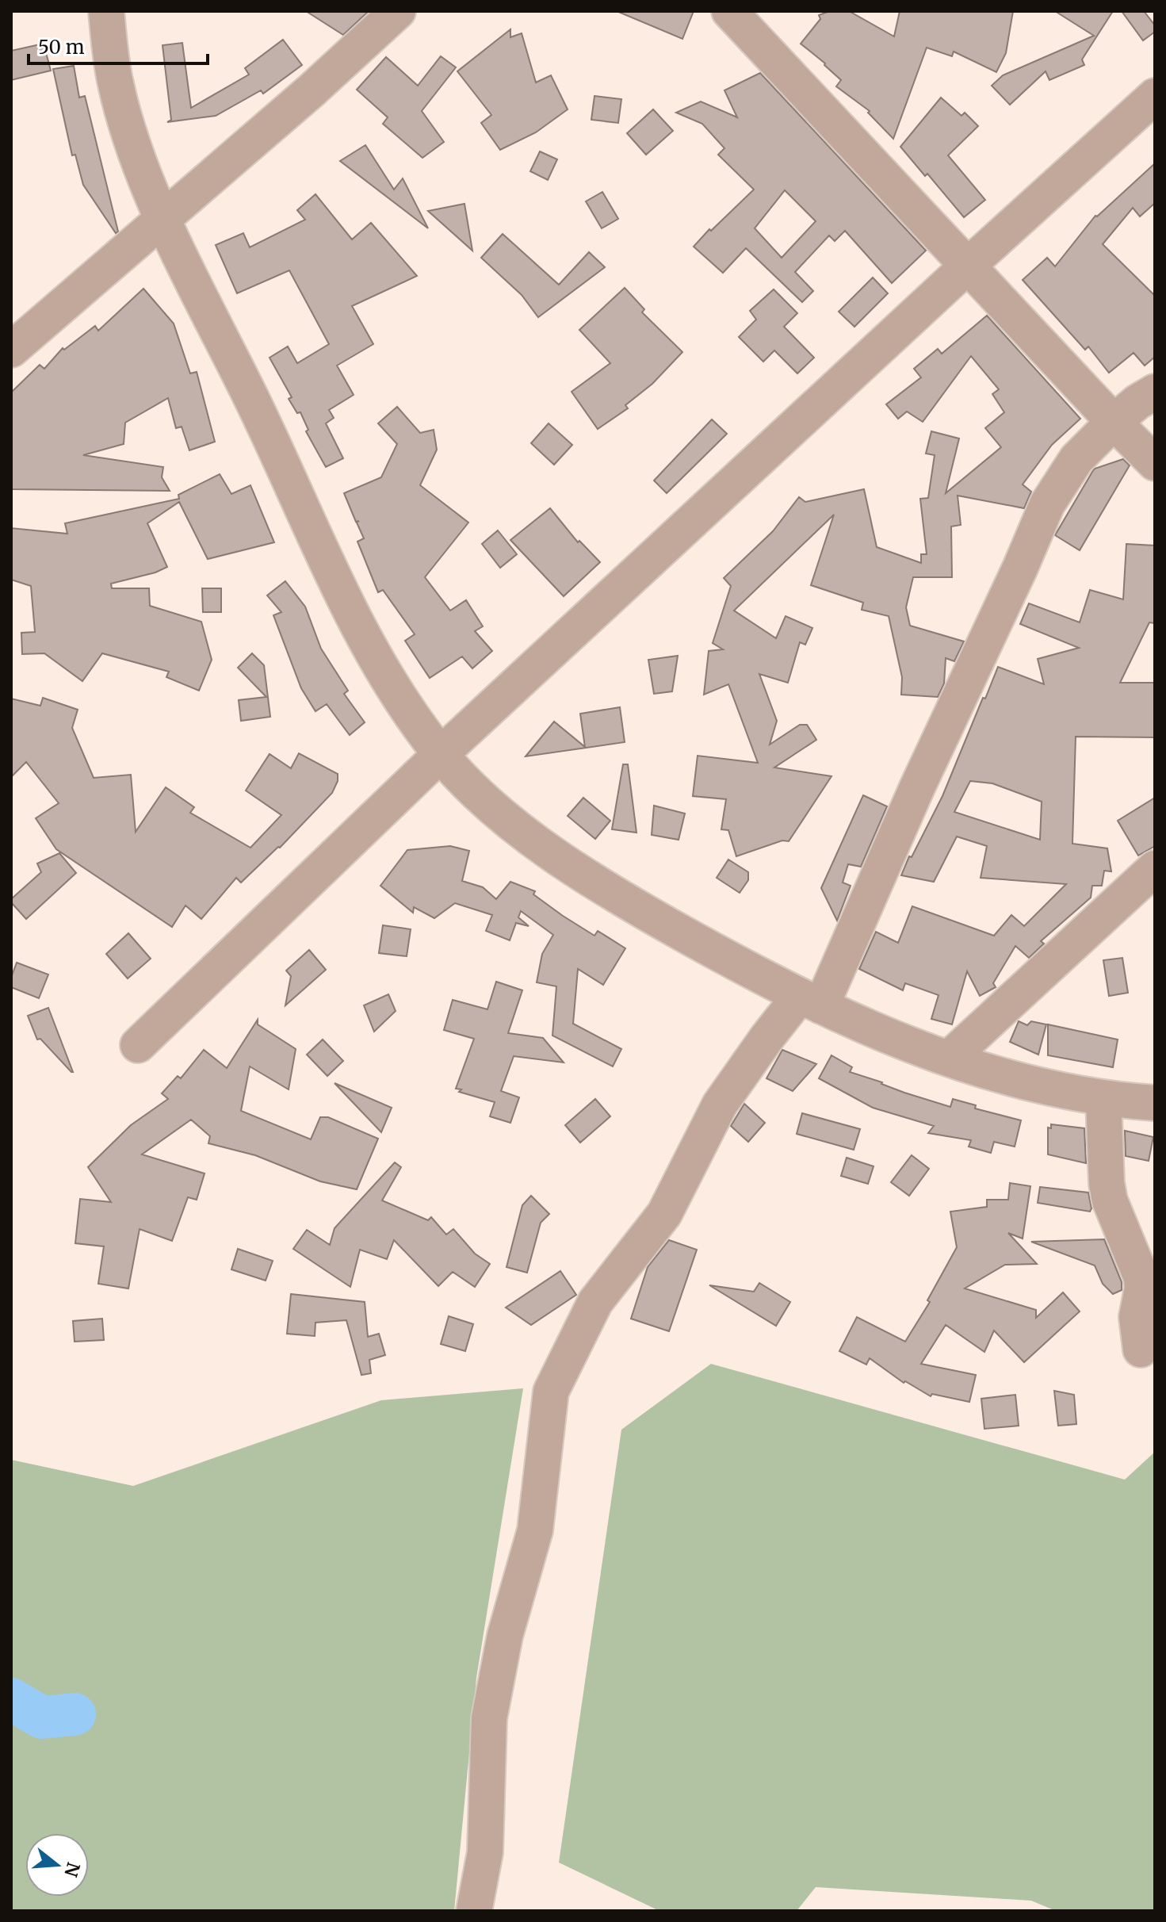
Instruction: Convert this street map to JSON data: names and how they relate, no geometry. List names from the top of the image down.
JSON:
{
  "scale_bar": "50 m",
  "north": "right"
}
